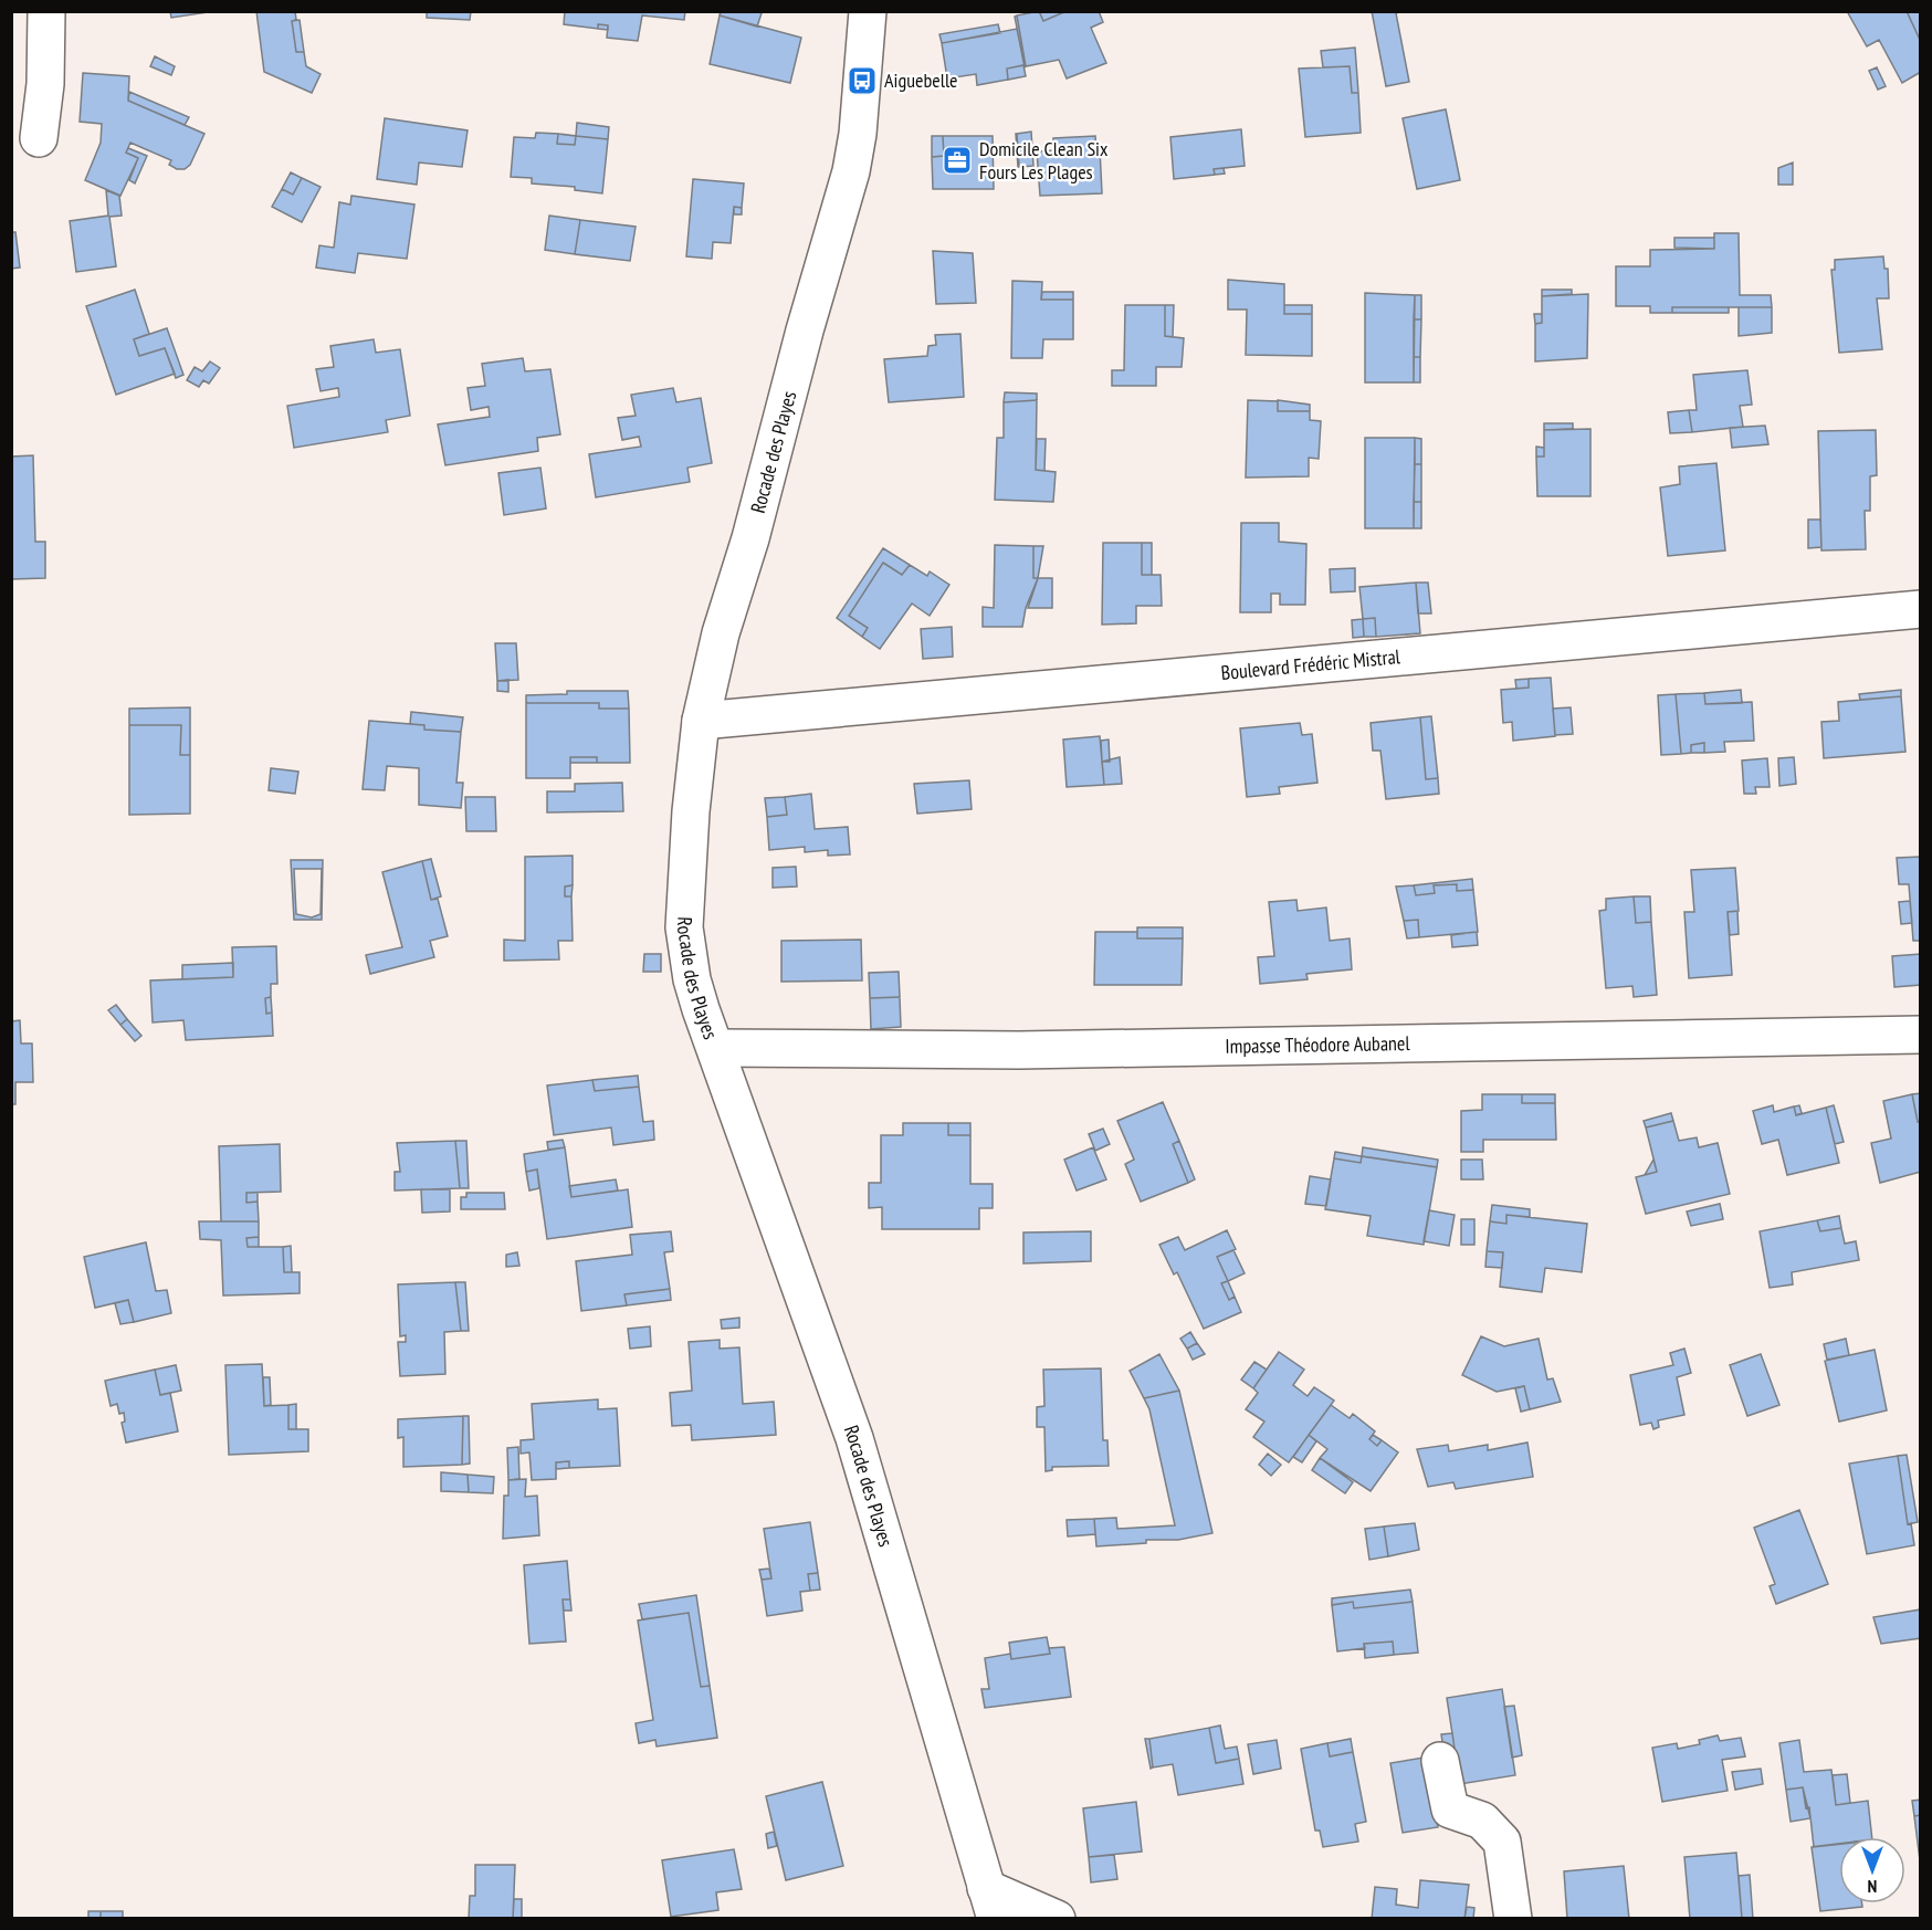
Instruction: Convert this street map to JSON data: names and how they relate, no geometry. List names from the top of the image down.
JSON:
{
  "streets": {
    "street": ["Rocade des Playes", "Boulevard Frédéric Mistral", "Impasse Théodore Aubanel"]
  },
  "crossings": [
    ["Rocade des Playes", "Boulevard Frédéric Mistral"],
    ["Rocade des Playes", "Impasse Théodore Aubanel"]
  ],
  "places": {
    "bus stop": ["Aiguebelle"],
    "office": ["Domicile Clean Six Fours Les Plages"]
  },
  "north": "bottom"
}
